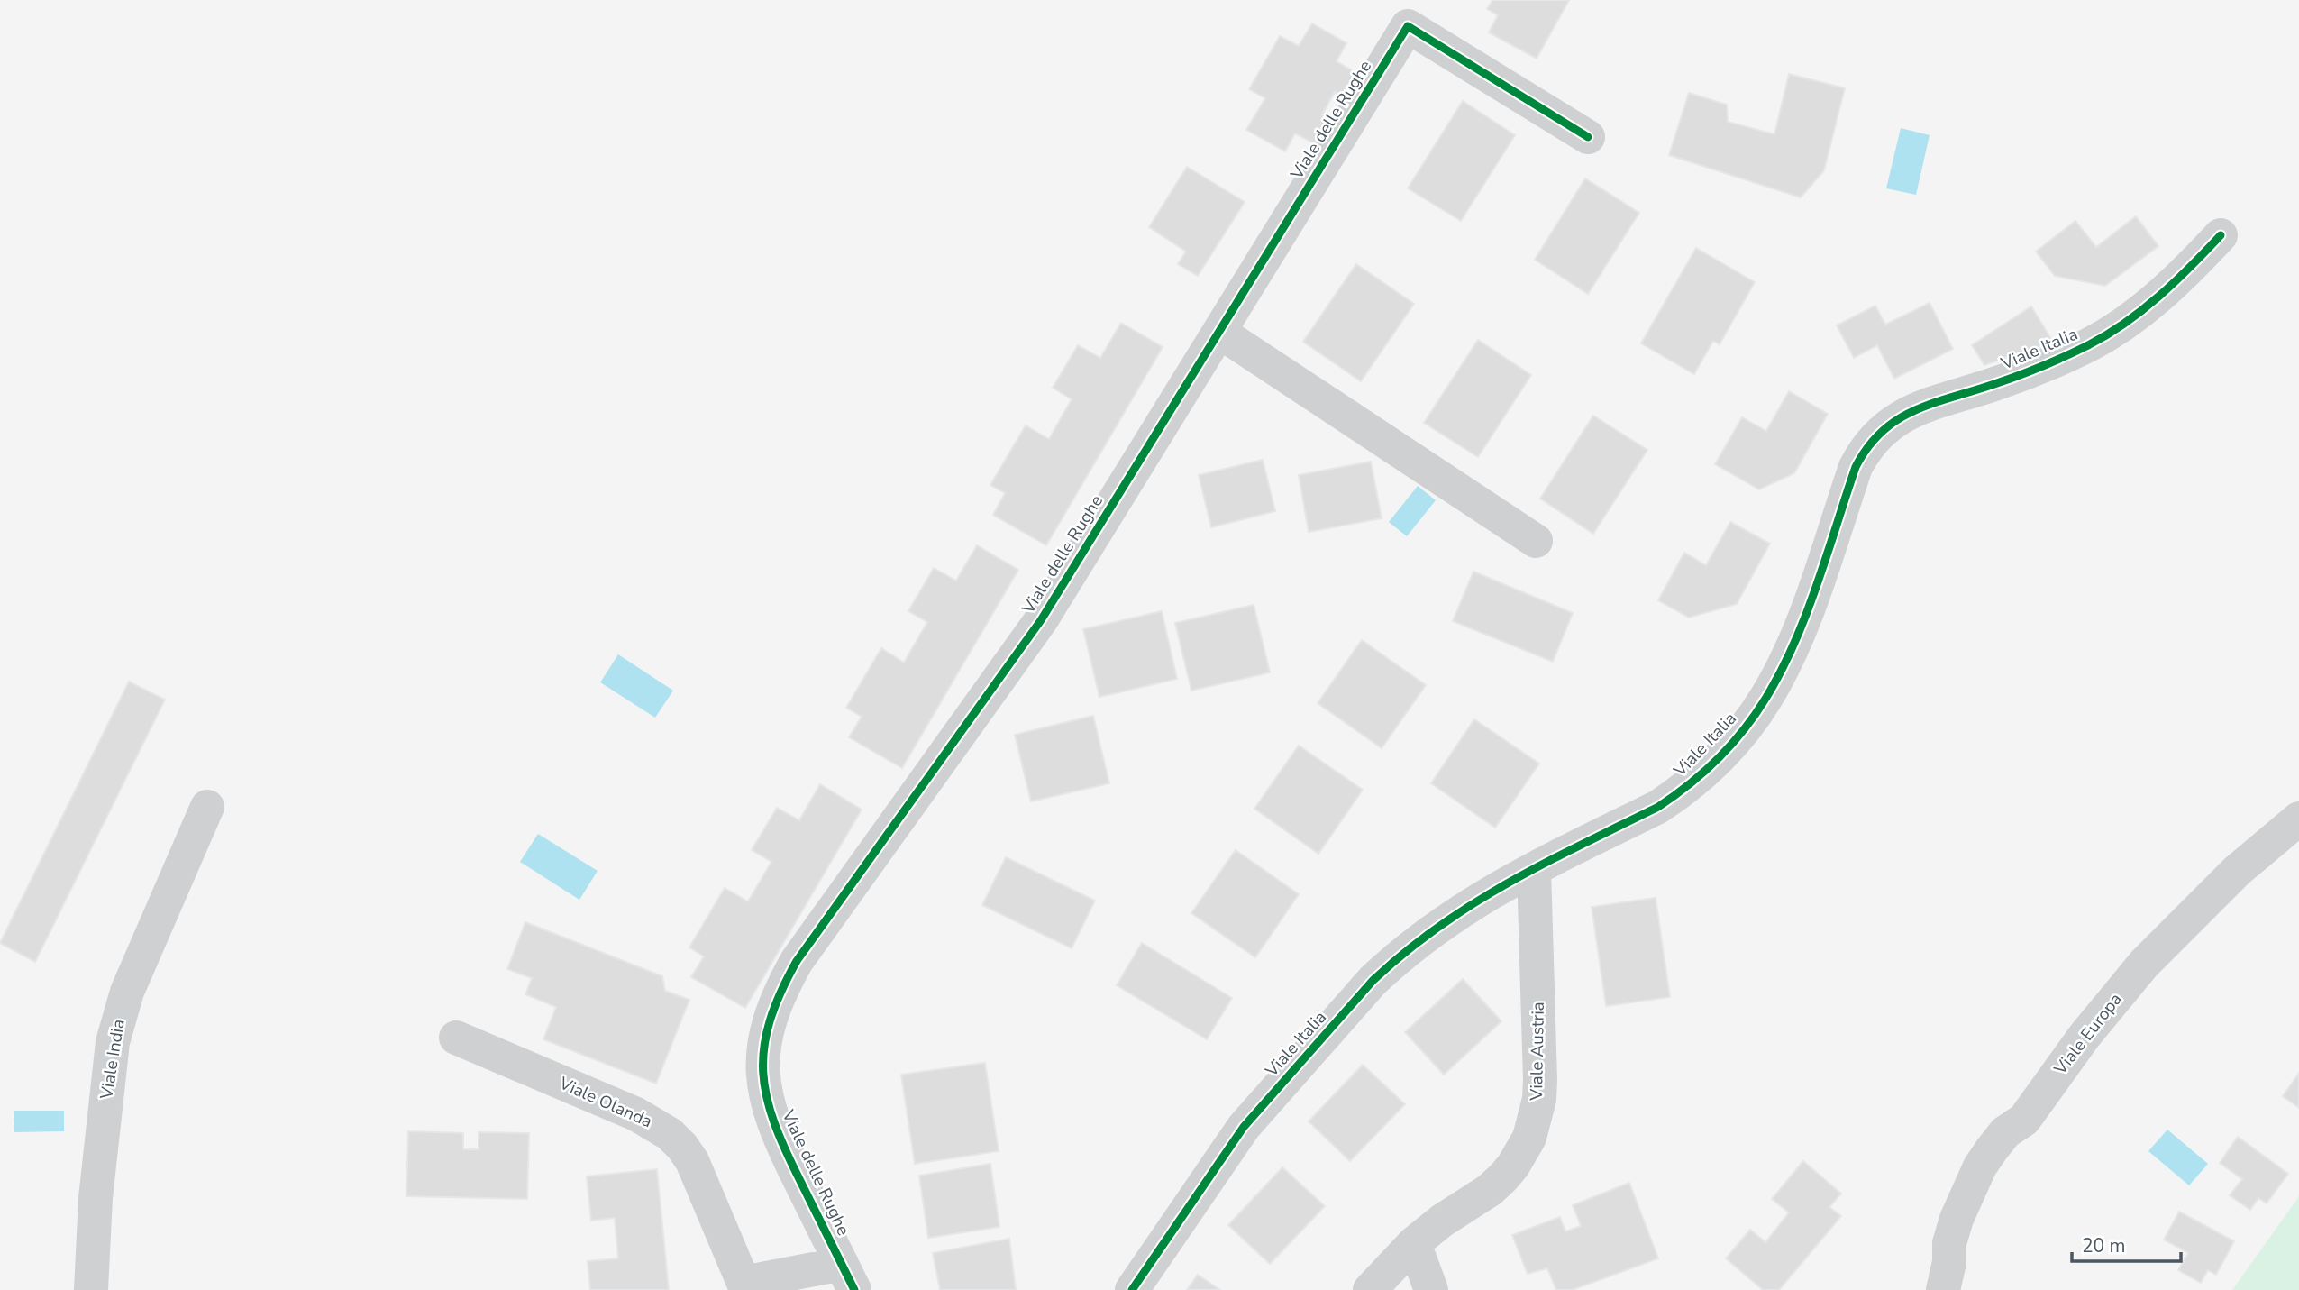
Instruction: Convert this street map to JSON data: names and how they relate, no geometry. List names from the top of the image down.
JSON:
{
  "streets": {
    "street": [
      "Viale delle Rughe",
      "Viale Italia",
      "Viale Europa",
      "Viale Austria",
      "Viale India",
      "Viale Olanda"
    ]
  },
  "crossings": [
    ["Viale Italia", "Viale Austria"]
  ],
  "scale_bar": "20 m"
}
